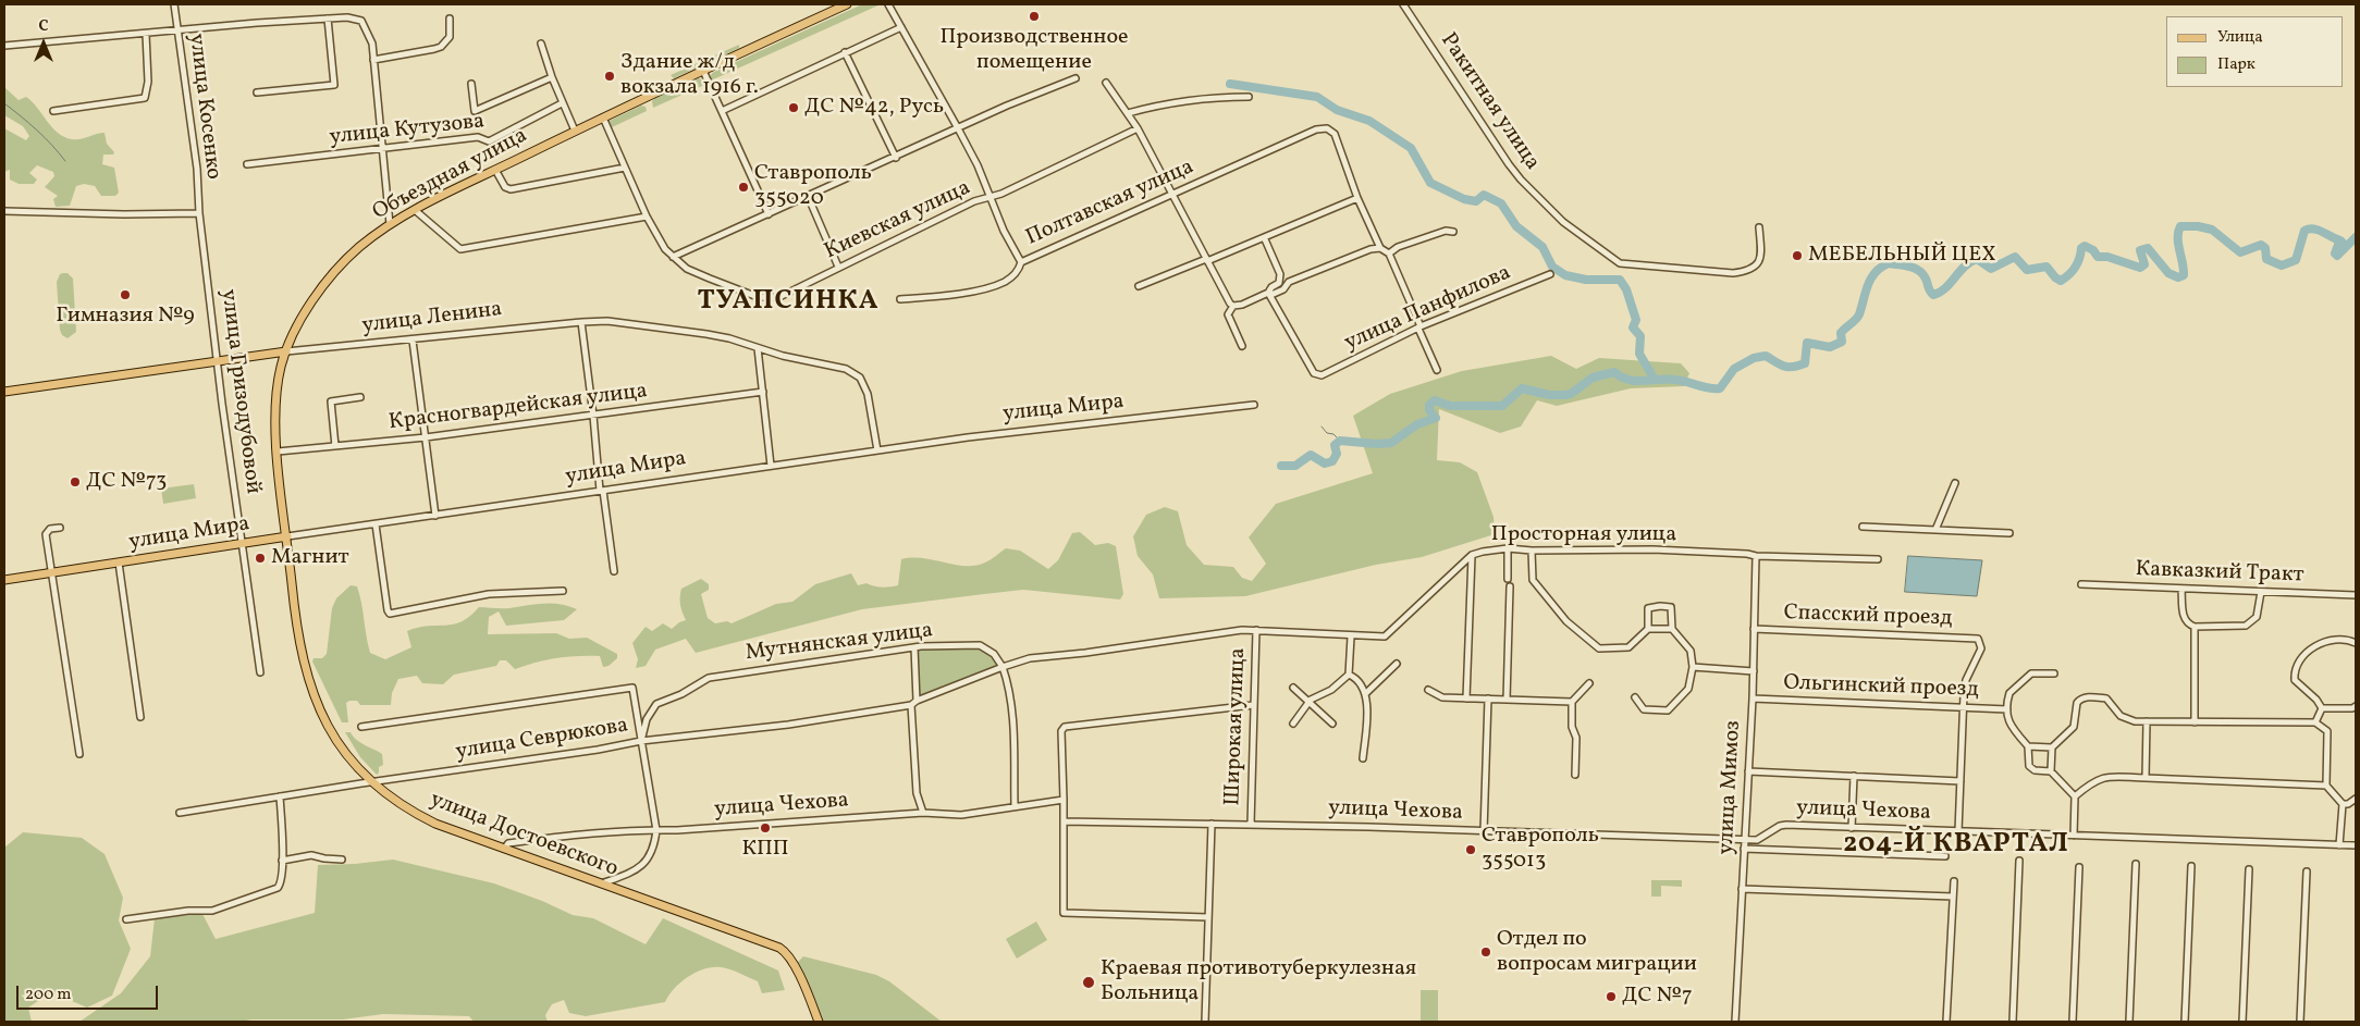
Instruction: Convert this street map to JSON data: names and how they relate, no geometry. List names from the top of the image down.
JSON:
{
  "streets": {
    "main road": [
      "Объездная улица",
      "улица Ленина",
      "улица Мира",
      "улица Достоевского"
    ],
    "street": [
      "Ракитная улица",
      "улица Косенко",
      "улица Кутузова",
      "Полтавская улица",
      "Киевская улица",
      "улица Панфилова",
      "улица Гризодубовой",
      "Красногвардейская улица",
      "Просторная улица",
      "Кавказкий Тракт",
      "Спасский проезд",
      "Мутнянская улица",
      "Ольгинский проезд",
      "Широкая улица",
      "улица Севрюкова",
      "улица Мимоз",
      "улица Чехова"
    ]
  },
  "crossings": [
    ["улица Косенко", "улица Гризодубовой"],
    ["Объездная улица", "улица Ленина"],
    ["Объездная улица", "Красногвардейская улица"],
    ["Объездная улица", "улица Мира"],
    ["Объездная улица", "улица Достоевского"],
    ["улица Ленина", "улица Гризодубовой"],
    ["улица Ленина", "улица Мира"],
    ["улица Гризодубовой", "улица Мира"],
    ["улица Мира", "улица Достоевского"],
    ["Просторная улица", "Широкая улица"],
    ["Просторная улица", "улица Мимоз"],
    ["Спасский проезд", "Ольгинский проезд"],
    ["Спасский проезд", "улица Мимоз"],
    ["Мутнянская улица", "улица Севрюкова"],
    ["Ольгинский проезд", "улица Мимоз"],
    ["Широкая улица", "улица Чехова"],
    ["улица Севрюкова", "улица Достоевского"],
    ["улица Мимоз", "улица Чехова"],
    ["улица Чехова", "улица Достоевского"]
  ],
  "districts": ["ТУАПСИНКА", "204-Й КВАРТАЛ"],
  "places": [
    "Производственное помещение",
    "Здание ж/д вокзала 1916 г.",
    "ДС №42, Русь",
    "Ставрополь 355020",
    "МЕБЕЛЬНЫЙ ЦЕХ",
    "Гимназия №9",
    "ДС №73",
    "Магнит",
    "КПП",
    "Ставрополь 355013",
    "Отдел по вопросам миграции",
    "Краевая противотуберкулезная Больница",
    "ДС №7"
  ],
  "legend": ["Улица", "Парк"],
  "scale_bar": "200 m",
  "north": "top"
}
